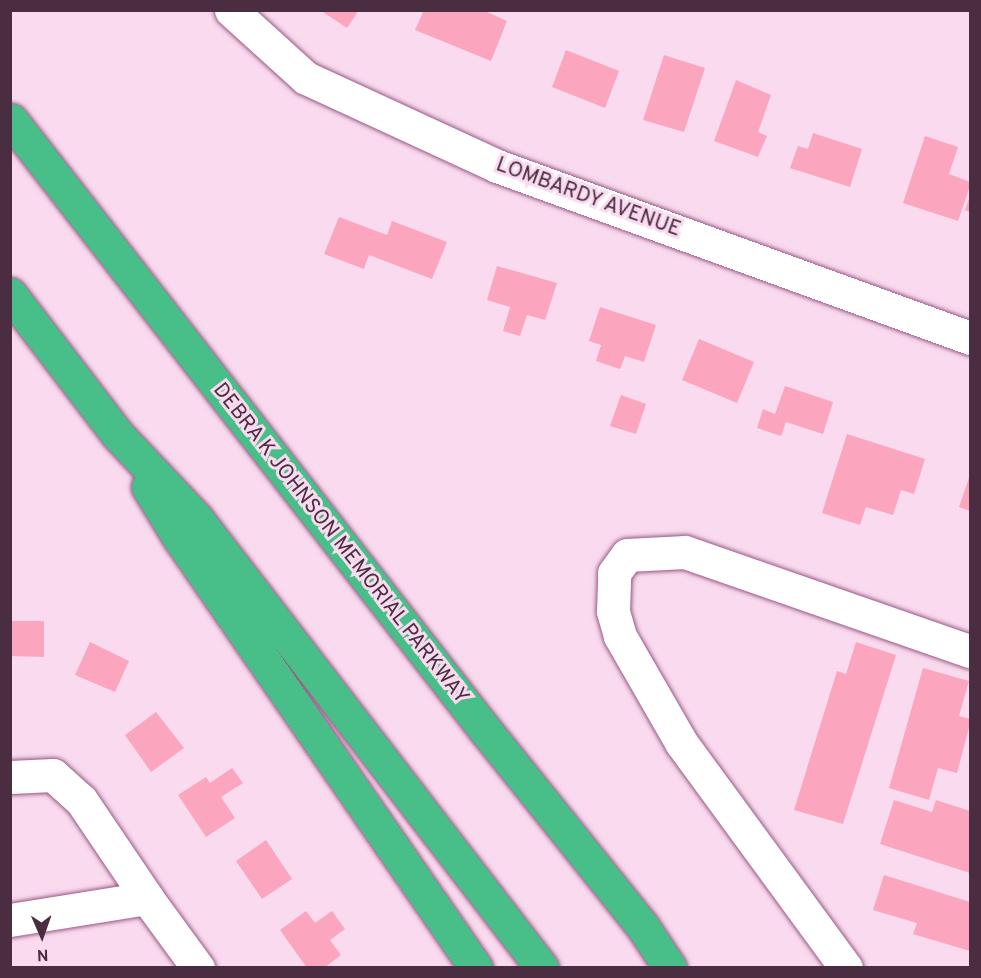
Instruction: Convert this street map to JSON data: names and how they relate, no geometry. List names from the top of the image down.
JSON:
{
  "streets": {
    "highway": ["DEBRA K JOHNSON MEMORIAL PARKWAY"],
    "street": ["LOMBARDY AVENUE"]
  },
  "north": "bottom"
}
